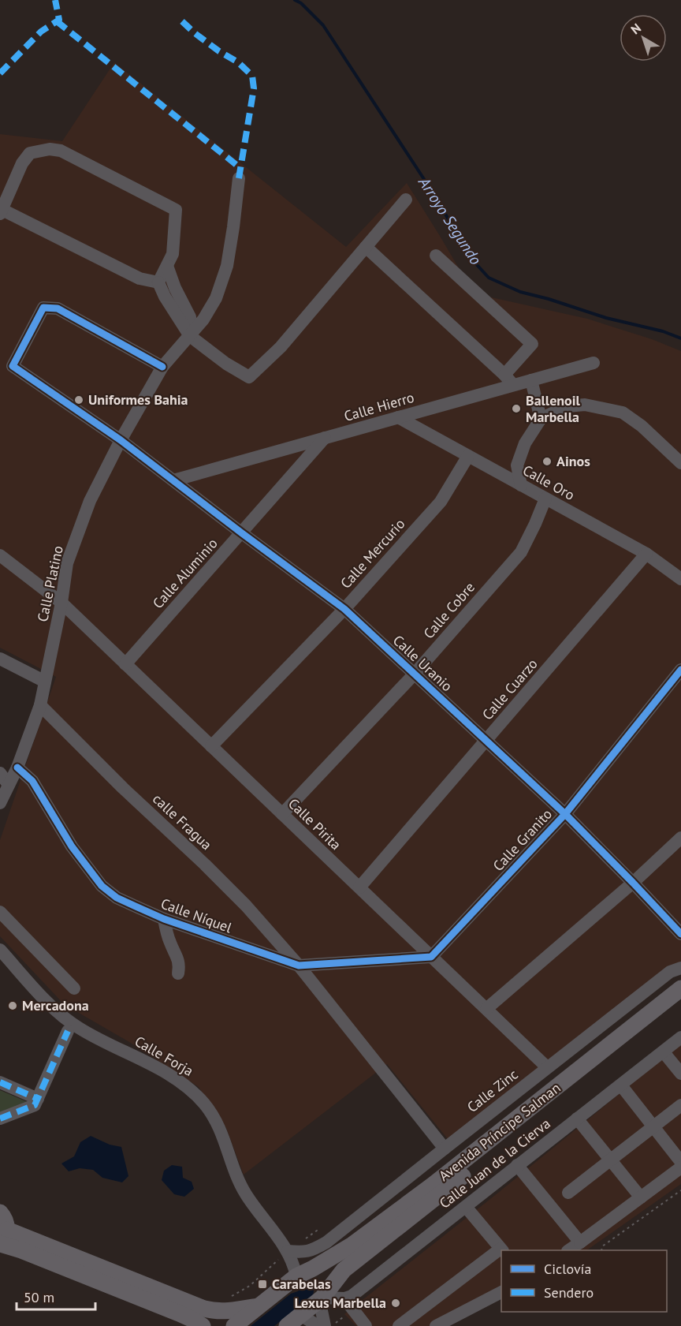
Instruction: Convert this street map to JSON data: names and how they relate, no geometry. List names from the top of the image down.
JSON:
{
  "streets": {
    "main road": ["Avenida Príncipe Salman"],
    "street": [
      "Calle Hierro",
      "Calle Oro",
      "Calle Mercurio",
      "Calle Aluminio",
      "Calle Platino",
      "Calle Cobre",
      "Calle Uranio",
      "Calle Cuarzo",
      "calle Fragua",
      "Calle Pirita",
      "Calle Granito",
      "Calle Níquel",
      "Calle Forja",
      "Calle Zinc",
      "Calle Juan de la Cierva"
    ]
  },
  "crossings": [
    ["Calle Hierro", "Calle Oro"],
    ["Calle Hierro", "Calle Aluminio"],
    ["Calle Hierro", "Calle Uranio"],
    ["Calle Oro", "Calle Mercurio"],
    ["Calle Oro", "Calle Cobre"],
    ["Calle Oro", "Calle Cuarzo"],
    ["Calle Mercurio", "Calle Uranio"],
    ["Calle Mercurio", "Calle Pirita"],
    ["Calle Aluminio", "Calle Uranio"],
    ["Calle Aluminio", "Calle Pirita"],
    ["Calle Platino", "Calle Uranio"],
    ["Calle Platino", "calle Fragua"],
    ["Calle Platino", "Calle Pirita"],
    ["Calle Platino", "Calle Níquel"],
    ["Calle Cobre", "Calle Uranio"],
    ["Calle Cobre", "Calle Pirita"],
    ["Calle Uranio", "Calle Cuarzo"],
    ["Calle Uranio", "Calle Granito"],
    ["Calle Cuarzo", "Calle Pirita"],
    ["calle Fragua", "Calle Níquel"],
    ["Calle Pirita", "Calle Granito"],
    ["Calle Pirita", "Calle Níquel"],
    ["Calle Pirita", "Calle Zinc"],
    ["Calle Granito", "Calle Níquel"],
    ["Calle Forja", "Calle Zinc"],
    ["Calle Forja", "Avenida Príncipe Salman"],
    ["Calle Zinc", "Avenida Príncipe Salman"]
  ],
  "water": ["Arroyo Segundo"],
  "places": {
    "other": [
      "Uniformes Bahia",
      "Ballenoil Marbella",
      "Ainos",
      "Mercadona",
      "Lexus Marbella"
    ],
    "transit": ["Carabelas"]
  },
  "legend": ["Ciclovía", "Sendero"],
  "scale_bar": "50 m",
  "north": "top left"
}
